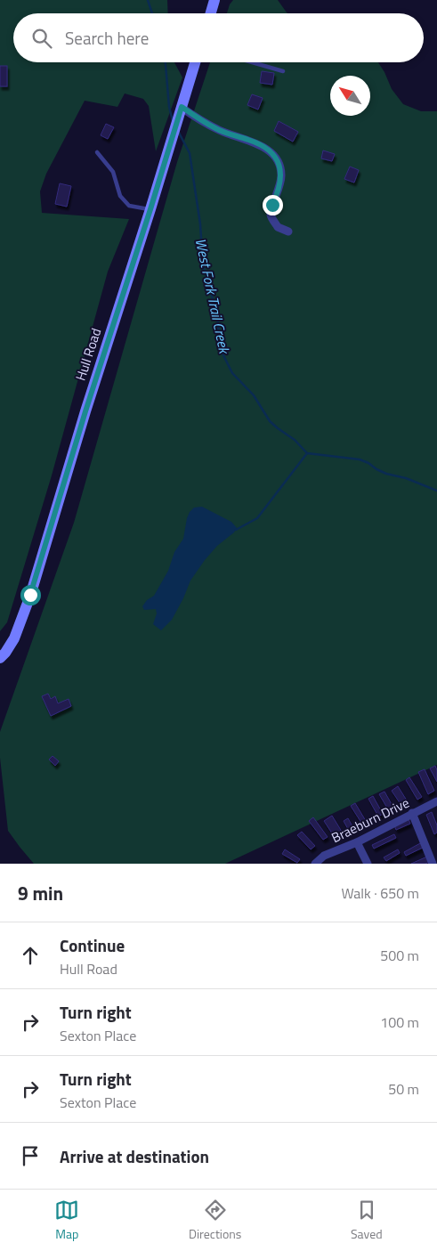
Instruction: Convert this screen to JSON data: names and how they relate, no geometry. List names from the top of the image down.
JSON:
{
  "streets": {
    "main road": ["Hull Road"],
    "street": ["Braeburn Drive"]
  },
  "water": ["West Fork Trail Creek"],
  "north": "top left",
  "page": {
    "search": "Search here",
    "heading": ["9 min", "Walk · 650 m"],
    "list": [
      ["Continue", "Hull Road", "500 m"],
      ["Turn right", "Sexton Place", "100 m"],
      ["Turn right", "Sexton Place", "50 m"],
      "Arrive at destination"
    ],
    "nav": ["Map", "Directions", "Saved"]
  }
}
